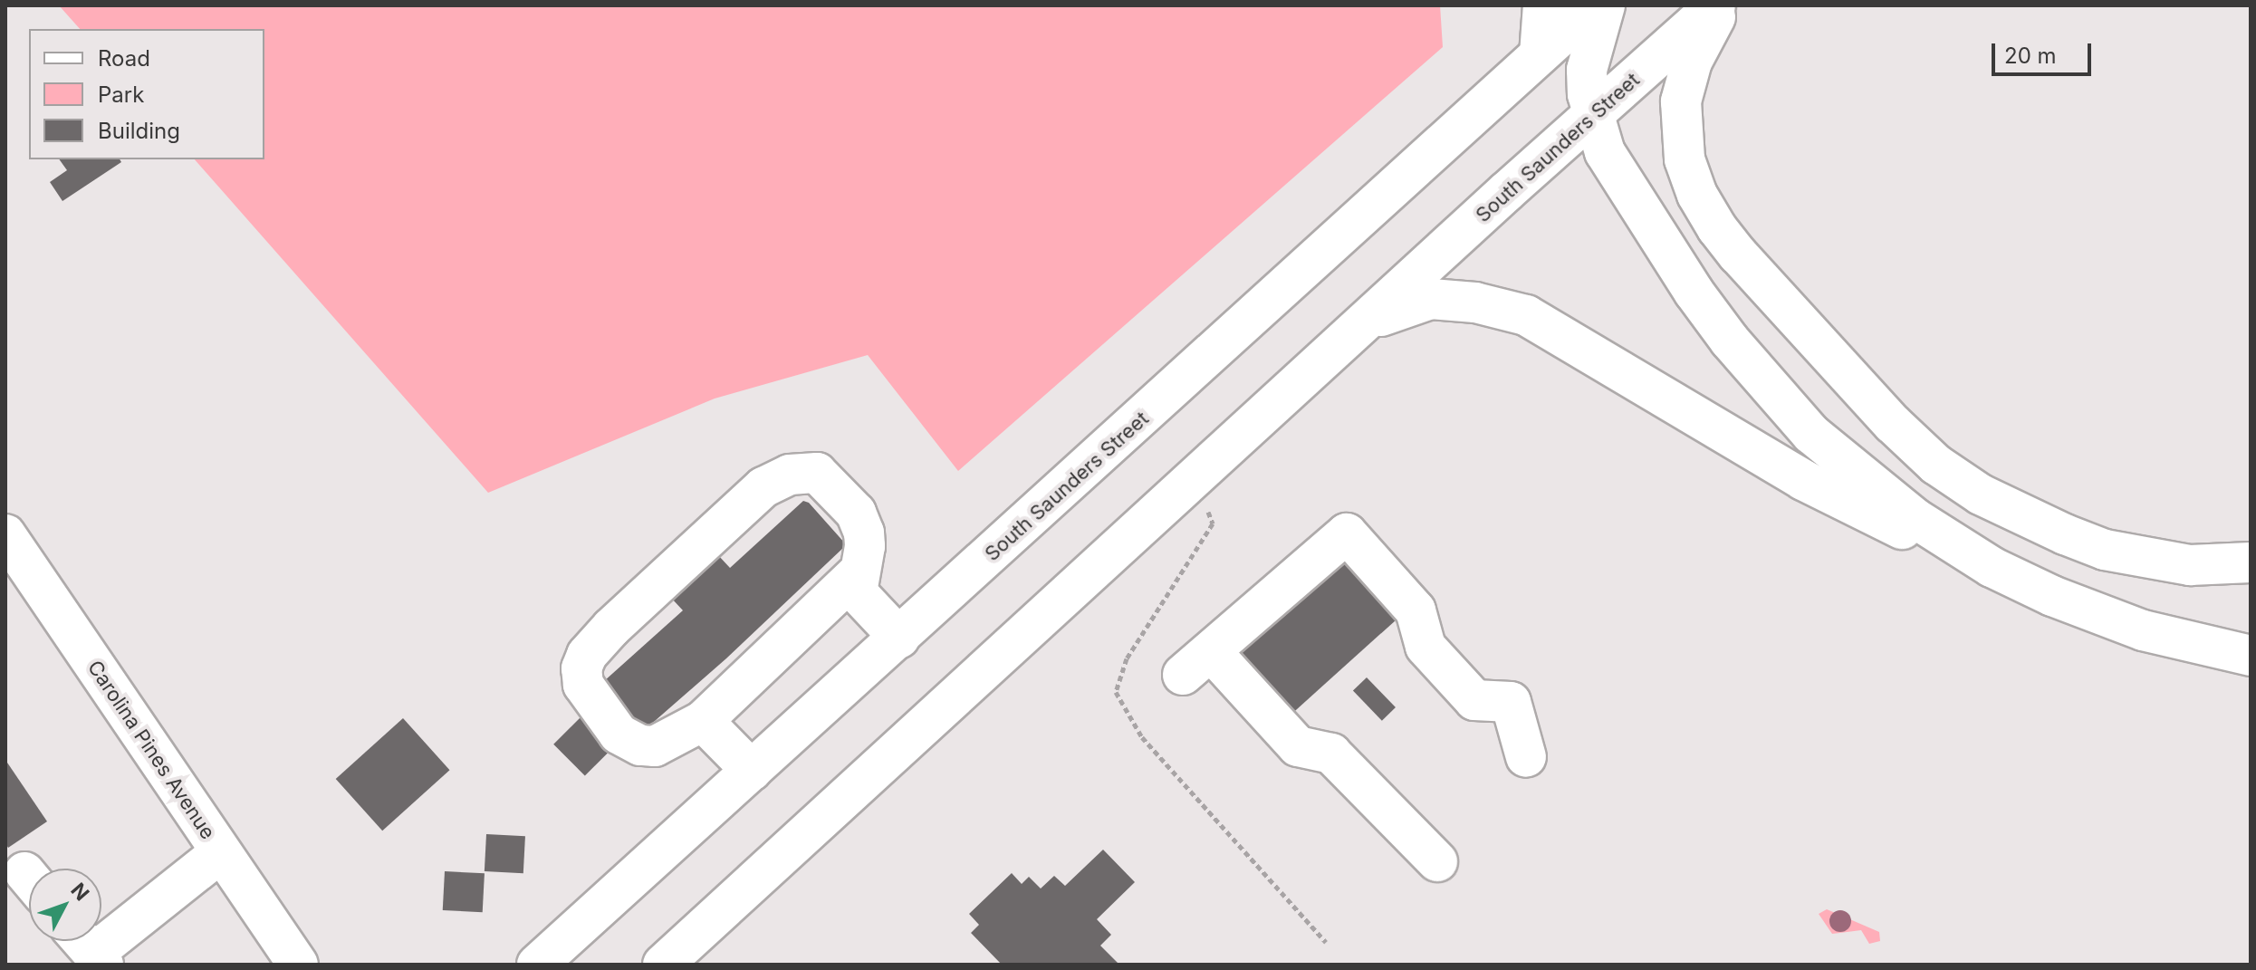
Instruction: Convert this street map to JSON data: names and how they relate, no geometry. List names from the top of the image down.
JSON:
{
  "streets": {
    "main road": ["South Saunders Street", "Carolina Pines Avenue"]
  },
  "legend": ["Road", "Park", "Building"],
  "scale_bar": "20 m",
  "north": "top right"
}
